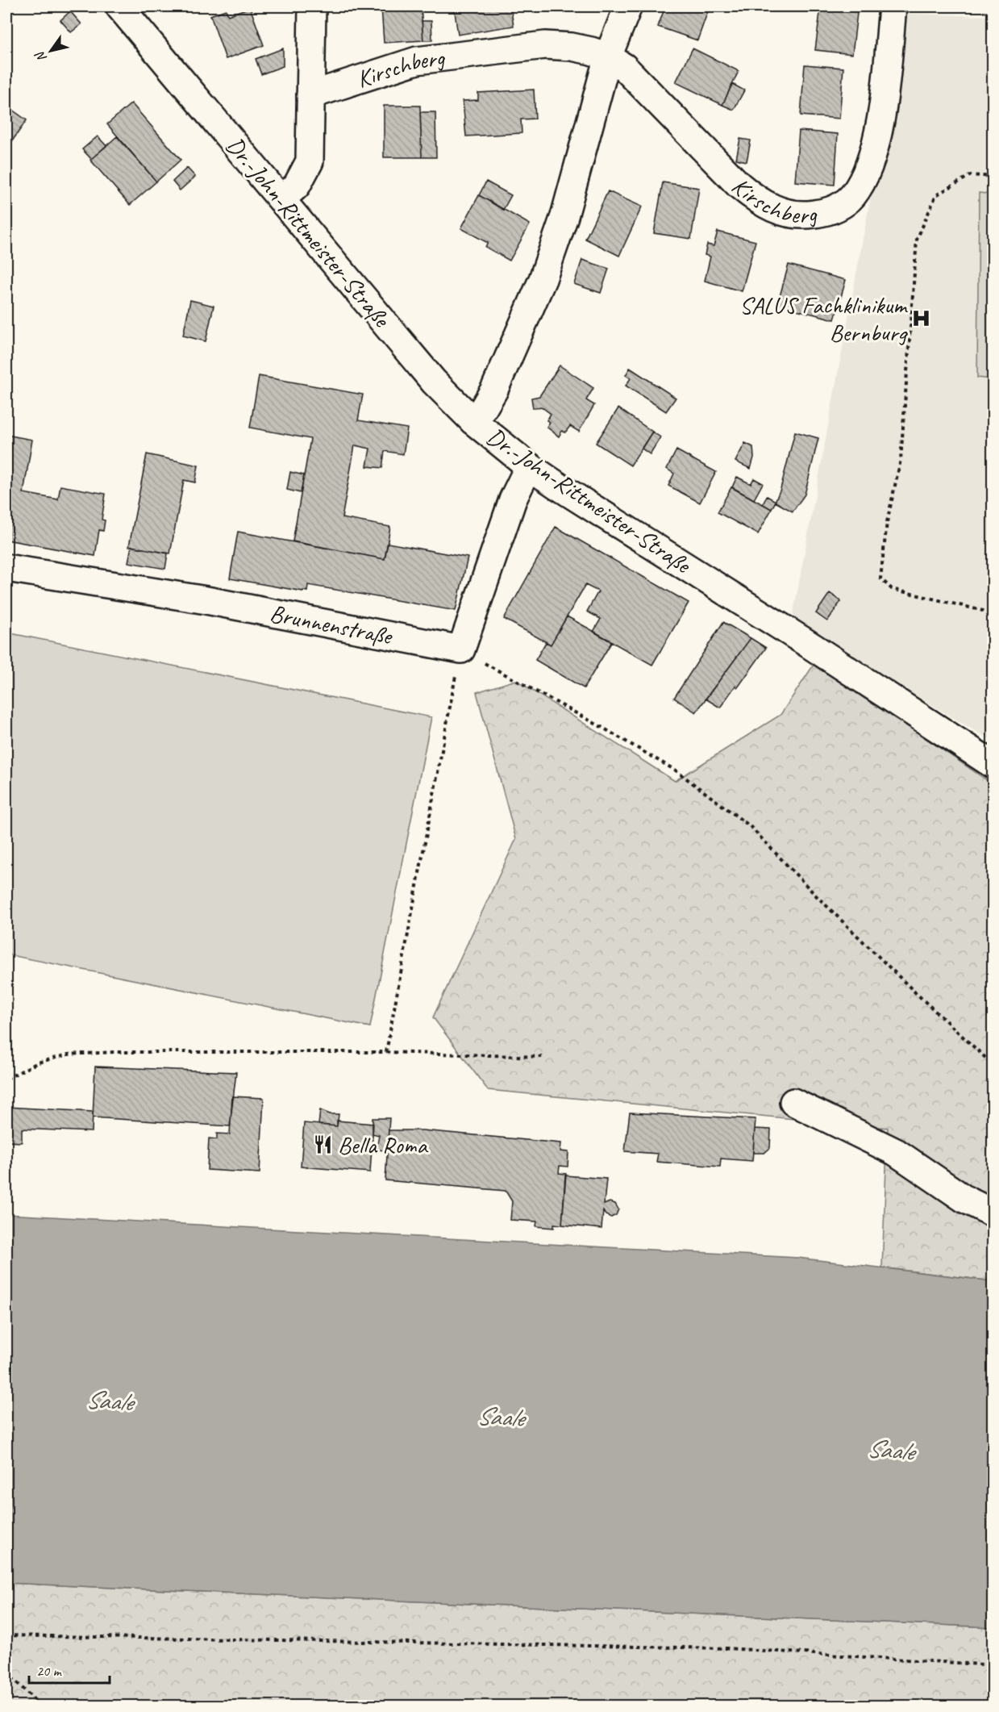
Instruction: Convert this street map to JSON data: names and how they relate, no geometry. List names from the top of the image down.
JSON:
{
  "streets": {
    "street": ["Kirschberg", "Dr.-John-Rittmeister-Straße", "Brunnenstraße"]
  },
  "water": ["Saale"],
  "places": {
    "hospital": ["SALUS Fachklinikum Bernburg"],
    "restaurant": ["Bella Roma"]
  },
  "scale_bar": "20 m",
  "north": "bottom left"
}
